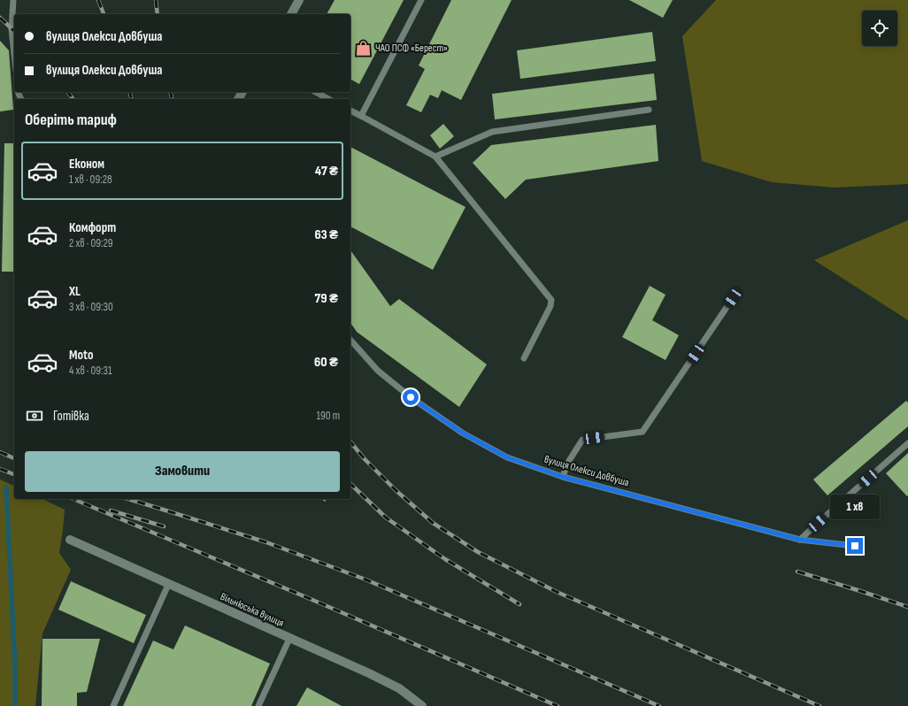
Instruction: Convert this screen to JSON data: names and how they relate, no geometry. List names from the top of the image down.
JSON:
{
  "streets": {
    "street": ["Вільнюська вулиця"],
    "lane": ["вулиця Олекси Довбуша"]
  },
  "places": {
    "shop": ["ЧАО ПСФ «Берест»"]
  },
  "page": {
    "banner": ["вулиця Олекси Довбуша", "вулиця Олекси Довбуша"],
    "heading": "Оберіть тариф",
    "list": [
      {
        "name": "Економ",
        "note": "1 хв · 09:28",
        "value": "47 ₴"
      },
      {
        "name": "Комфорт",
        "note": "2 хв · 09:29",
        "value": "63 ₴"
      },
      {
        "name": "XL",
        "note": "3 хв · 09:30",
        "value": "79 ₴"
      },
      {
        "name": "Moto",
        "note": "4 хв · 09:31",
        "value": "60 ₴"
      }
    ],
    "pay": ["Готівка", "190 m"],
    "buttons": "Замовити",
    "bubble": "1 хв"
  }
}
